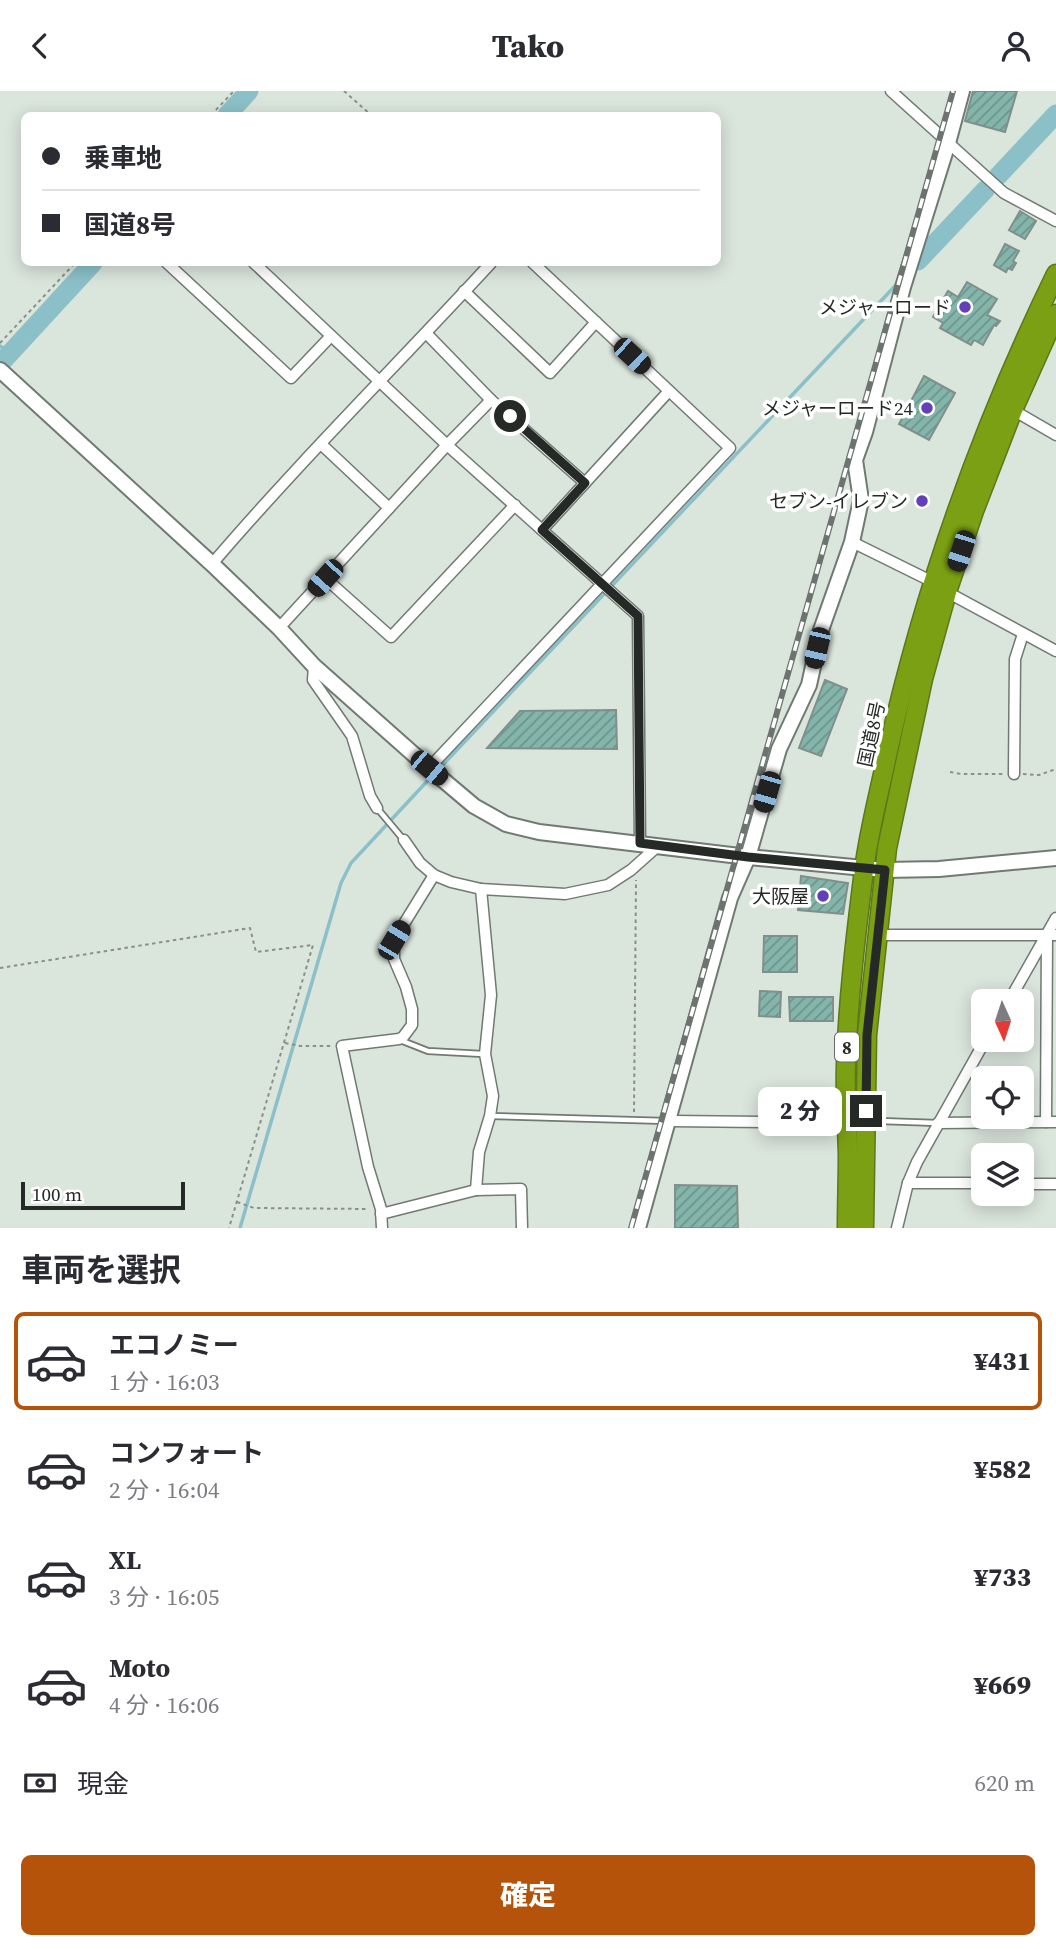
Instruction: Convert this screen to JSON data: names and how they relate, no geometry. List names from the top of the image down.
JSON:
{
  "streets": {
    "highway": ["国道8号", "8"]
  },
  "places": [
    "メジャーロード",
    "メジャーロード24",
    "セブン-イレブン",
    "大阪屋"
  ],
  "scale_bar": "100 m",
  "north": "bottom",
  "page": {
    "header": "Tako",
    "banner": ["乗車地", "国道8号"],
    "bubble": "2 分",
    "scale": "100 m",
    "heading": "車両を選択",
    "list": [
      {
        "name": "エコノミー",
        "note": "1 分 · 16:03",
        "value": "¥431"
      },
      {
        "name": "コンフォート",
        "note": "2 分 · 16:04",
        "value": "¥582"
      },
      {
        "name": "XL",
        "note": "3 分 · 16:05",
        "value": "¥733"
      },
      {
        "name": "Moto",
        "note": "4 分 · 16:06",
        "value": "¥669"
      }
    ],
    "pay": ["現金", "620 m"],
    "buttons": "確定"
  }
}
